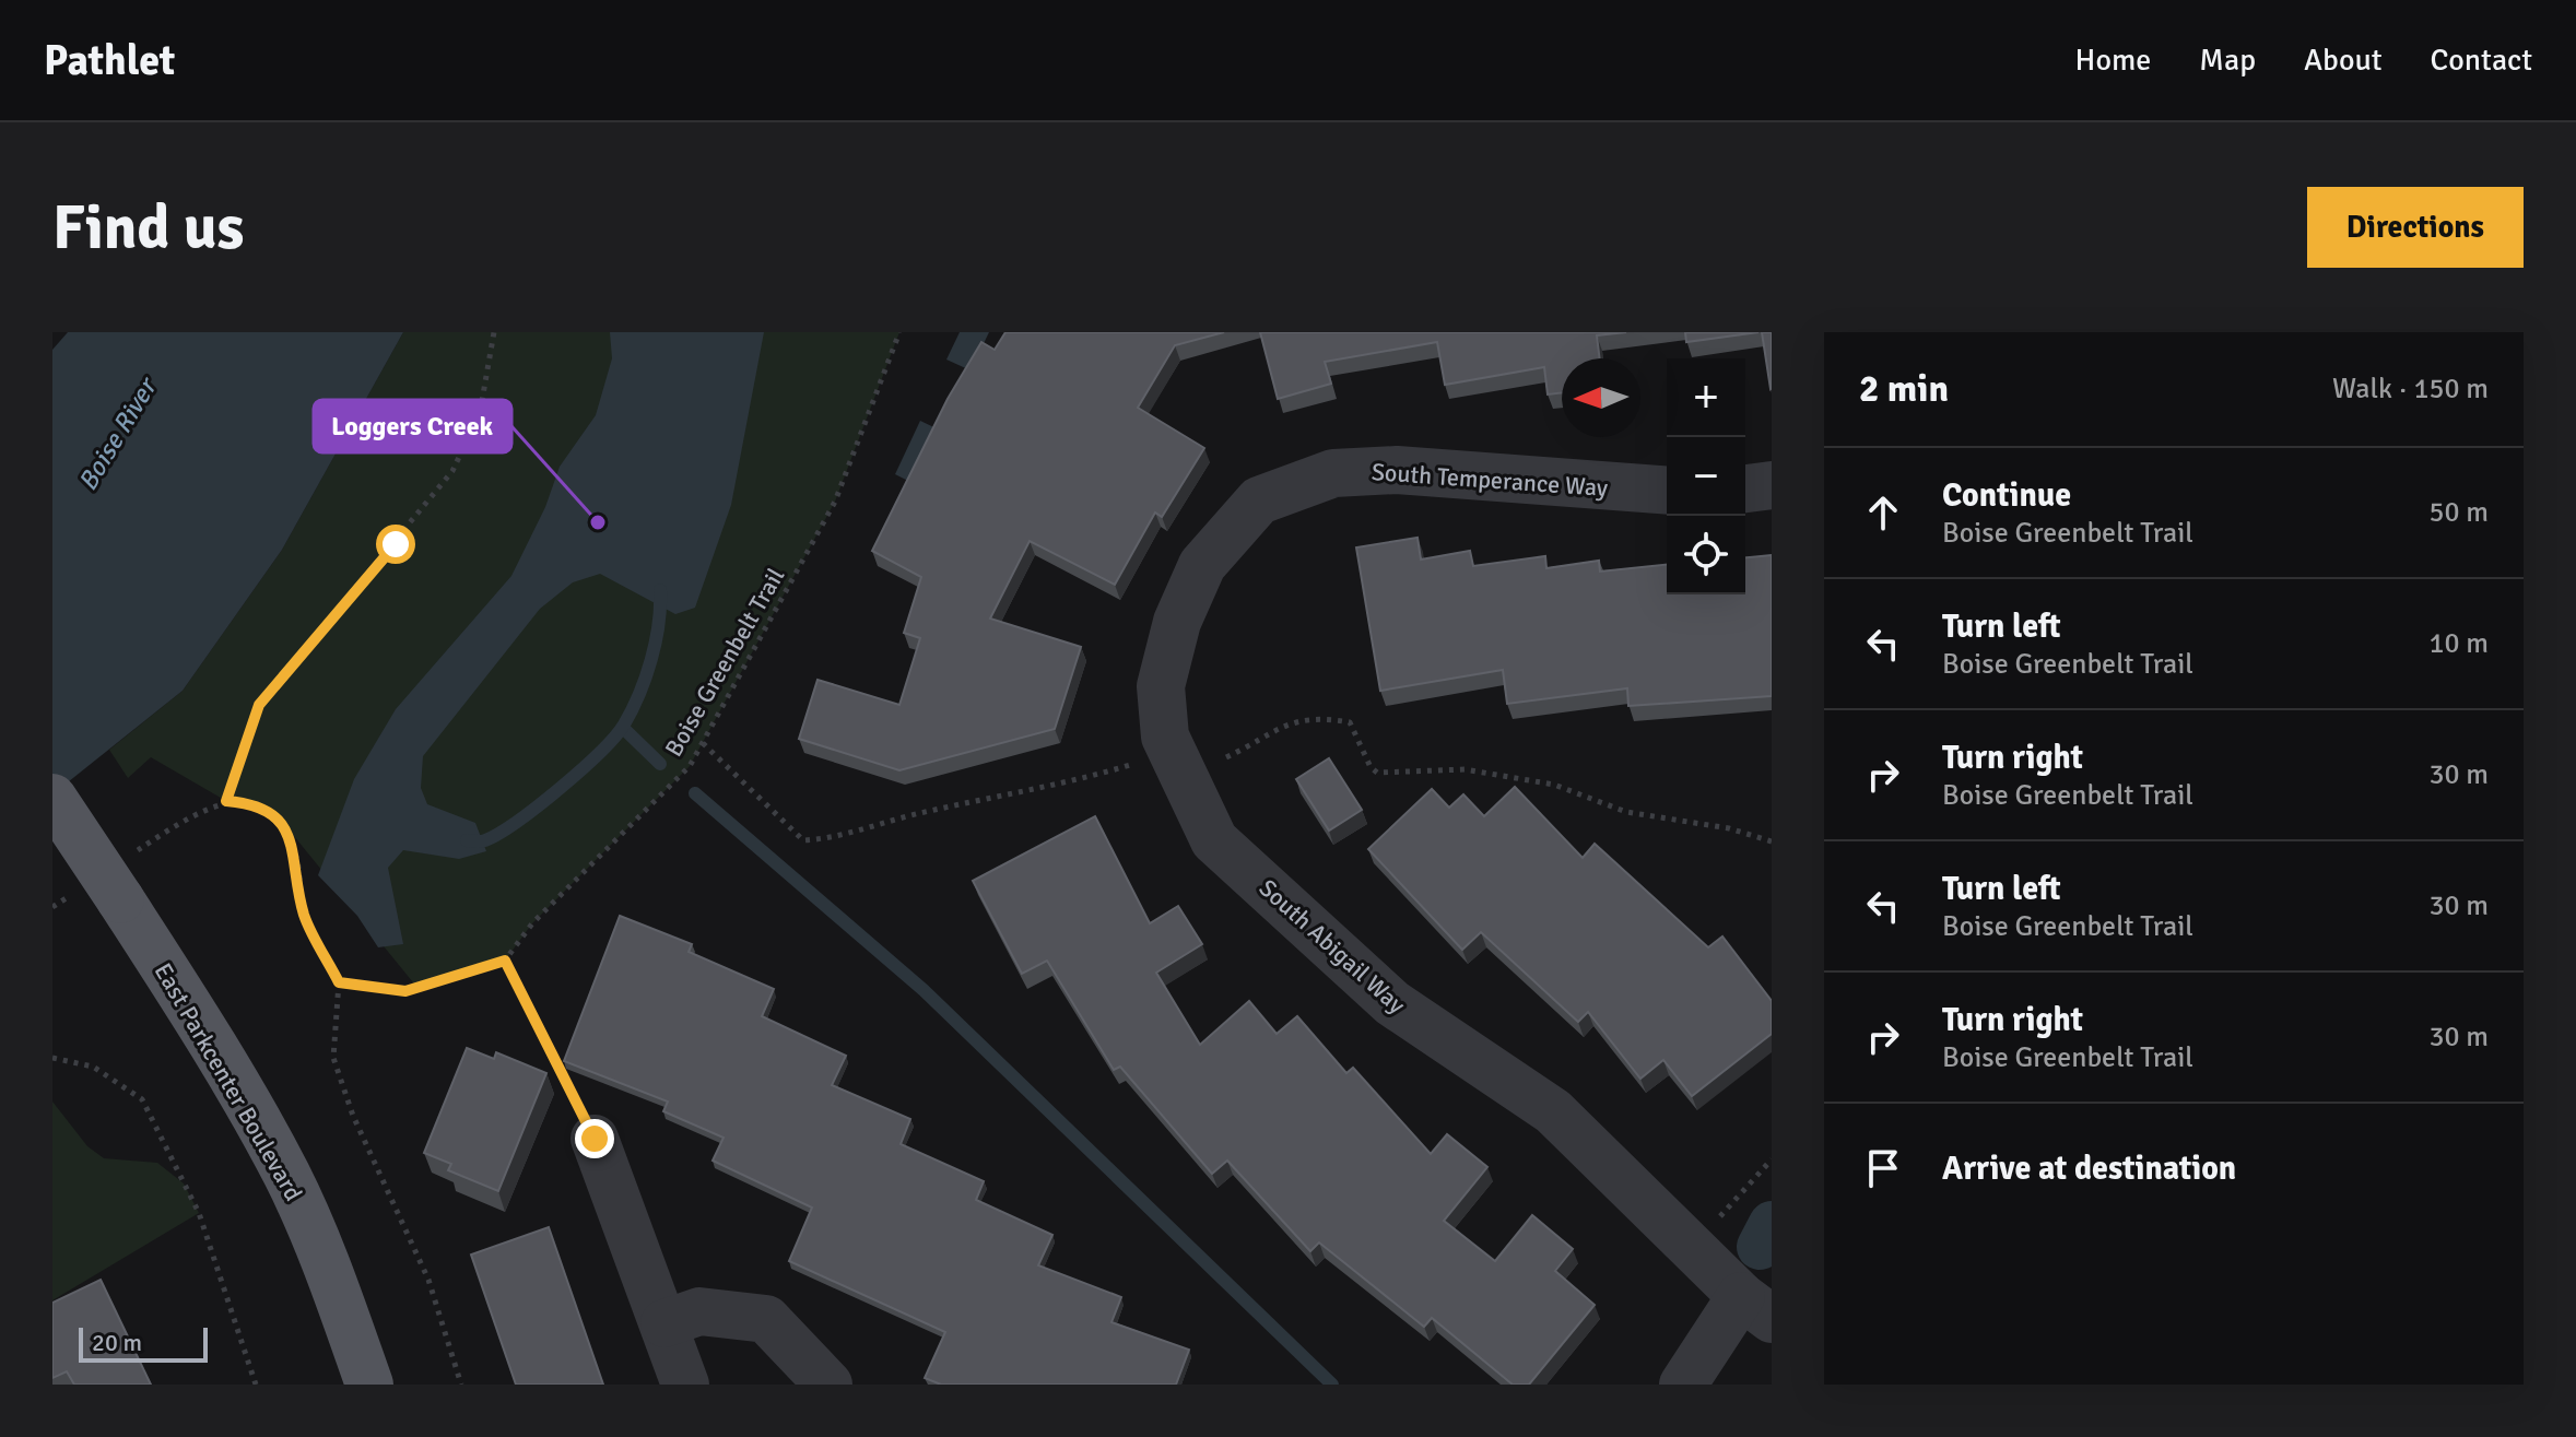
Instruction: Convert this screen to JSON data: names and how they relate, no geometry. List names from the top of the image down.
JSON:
{
  "streets": {
    "main road": ["East Parkcenter Boulevard"],
    "street": ["South Temperance Way", "South Abigail Way"],
    "path": ["Boise Greenbelt Trail"]
  },
  "crossings": [
    ["South Temperance Way", "South Abigail Way"]
  ],
  "water": ["Boise River"],
  "places": ["Loggers Creek"],
  "scale_bar": "20 m",
  "north": "left",
  "page": {
    "header": "Pathlet",
    "nav": [
      "Home",
      "Map",
      "About",
      "Contact"
    ],
    "buttons": "Directions",
    "title": "Find us",
    "heading": ["2 min", "Walk · 150 m"],
    "map_buttons": ["+", "−"],
    "list": [
      ["Continue", "Boise Greenbelt Trail", "50 m"],
      ["Turn left", "Boise Greenbelt Trail", "10 m"],
      ["Turn right", "Boise Greenbelt Trail", "30 m"],
      ["Turn left", "Boise Greenbelt Trail", "30 m"],
      ["Turn right", "Boise Greenbelt Trail", "30 m"],
      "Arrive at destination"
    ],
    "scale": "20 m"
  }
}
